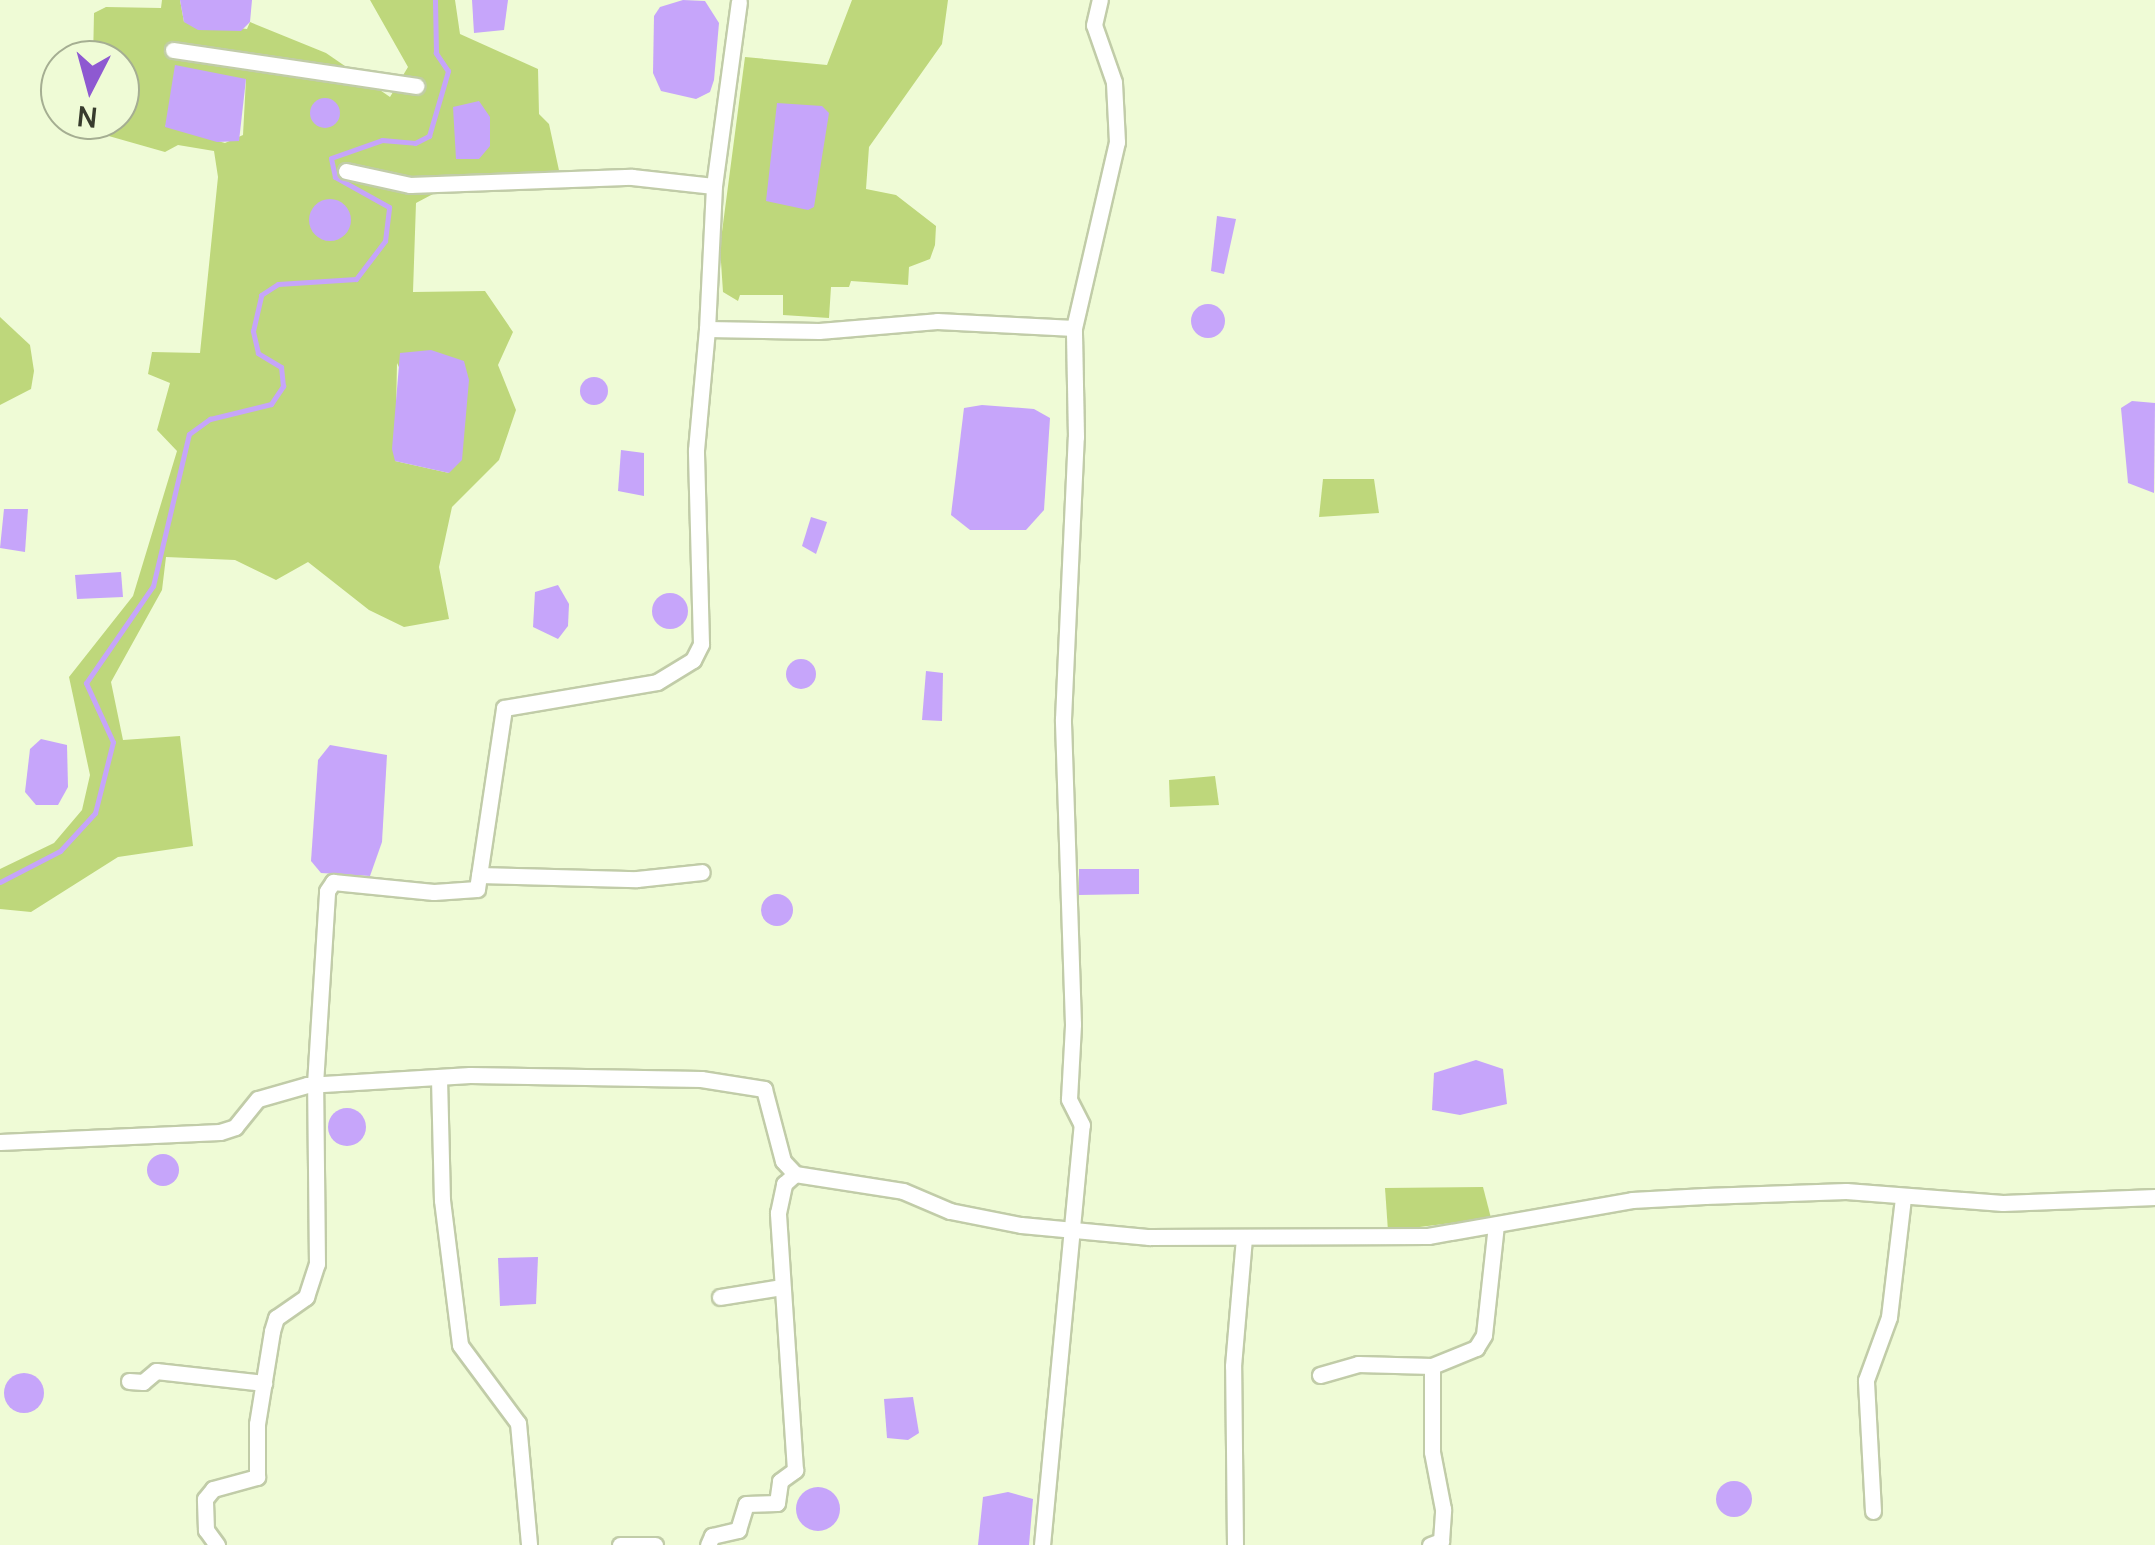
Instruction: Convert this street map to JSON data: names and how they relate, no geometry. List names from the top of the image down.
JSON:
{
  "north": "bottom"
}
